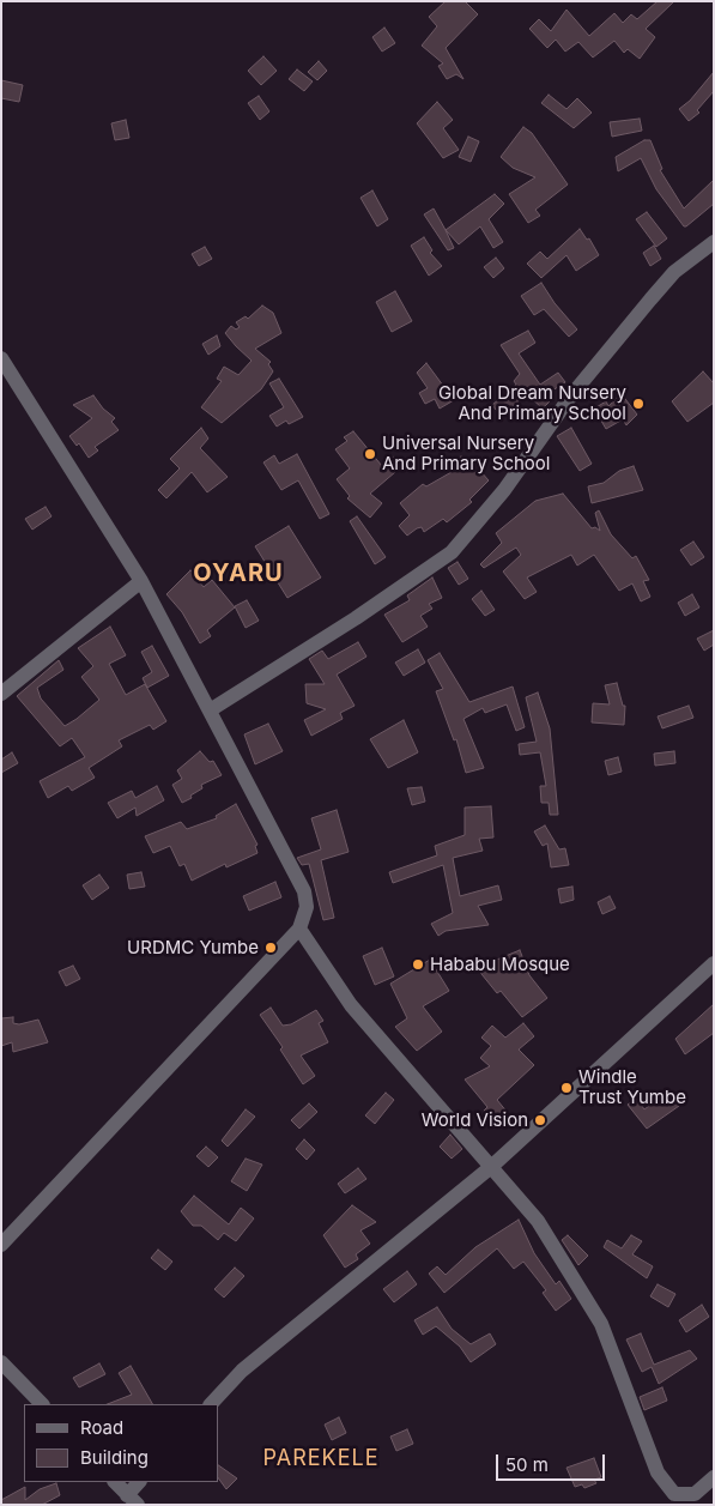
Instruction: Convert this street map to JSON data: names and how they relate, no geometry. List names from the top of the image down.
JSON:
{
  "districts": ["OYARU", "PAREKELE"],
  "places": [
    "Global Dream Nursery And Primary School",
    "Universal Nursery And Primary School",
    "URDMC Yumbe",
    "Hababu Mosque",
    "Windle Trust Yumbe",
    "World Vision"
  ],
  "legend": ["Road", "Building"],
  "scale_bar": "50 m"
}
